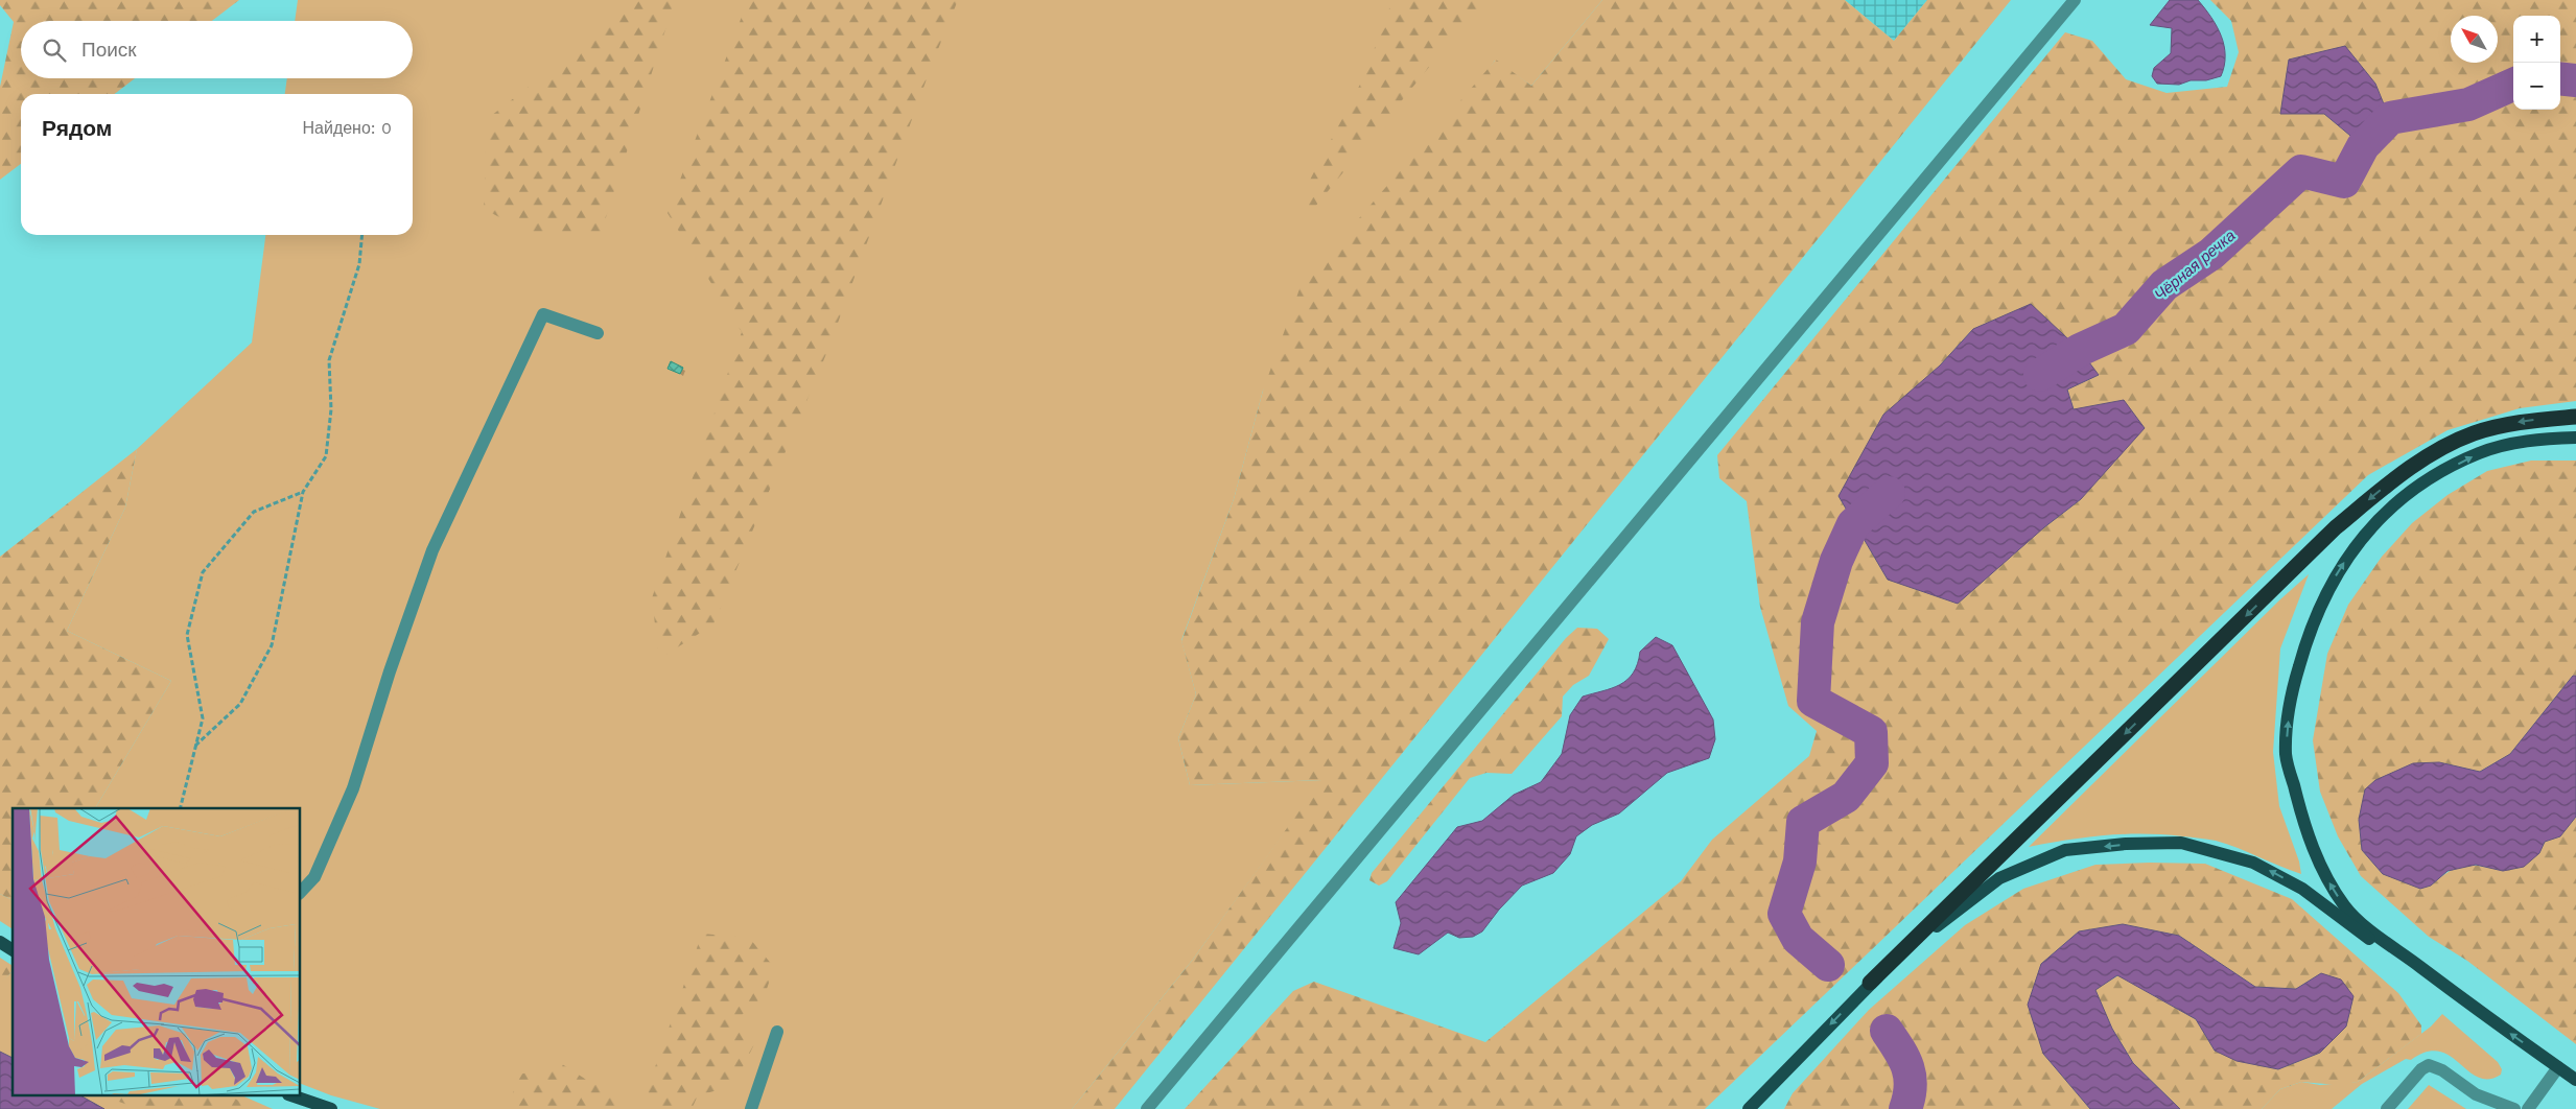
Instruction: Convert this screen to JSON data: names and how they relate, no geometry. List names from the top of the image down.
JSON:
{
  "water": ["Чёрная речка"],
  "north": "top left",
  "page": {
    "map_buttons": ["+", "−"],
    "search": "Поиск",
    "heading": ["Рядом", "Найдено: 0"]
  }
}
